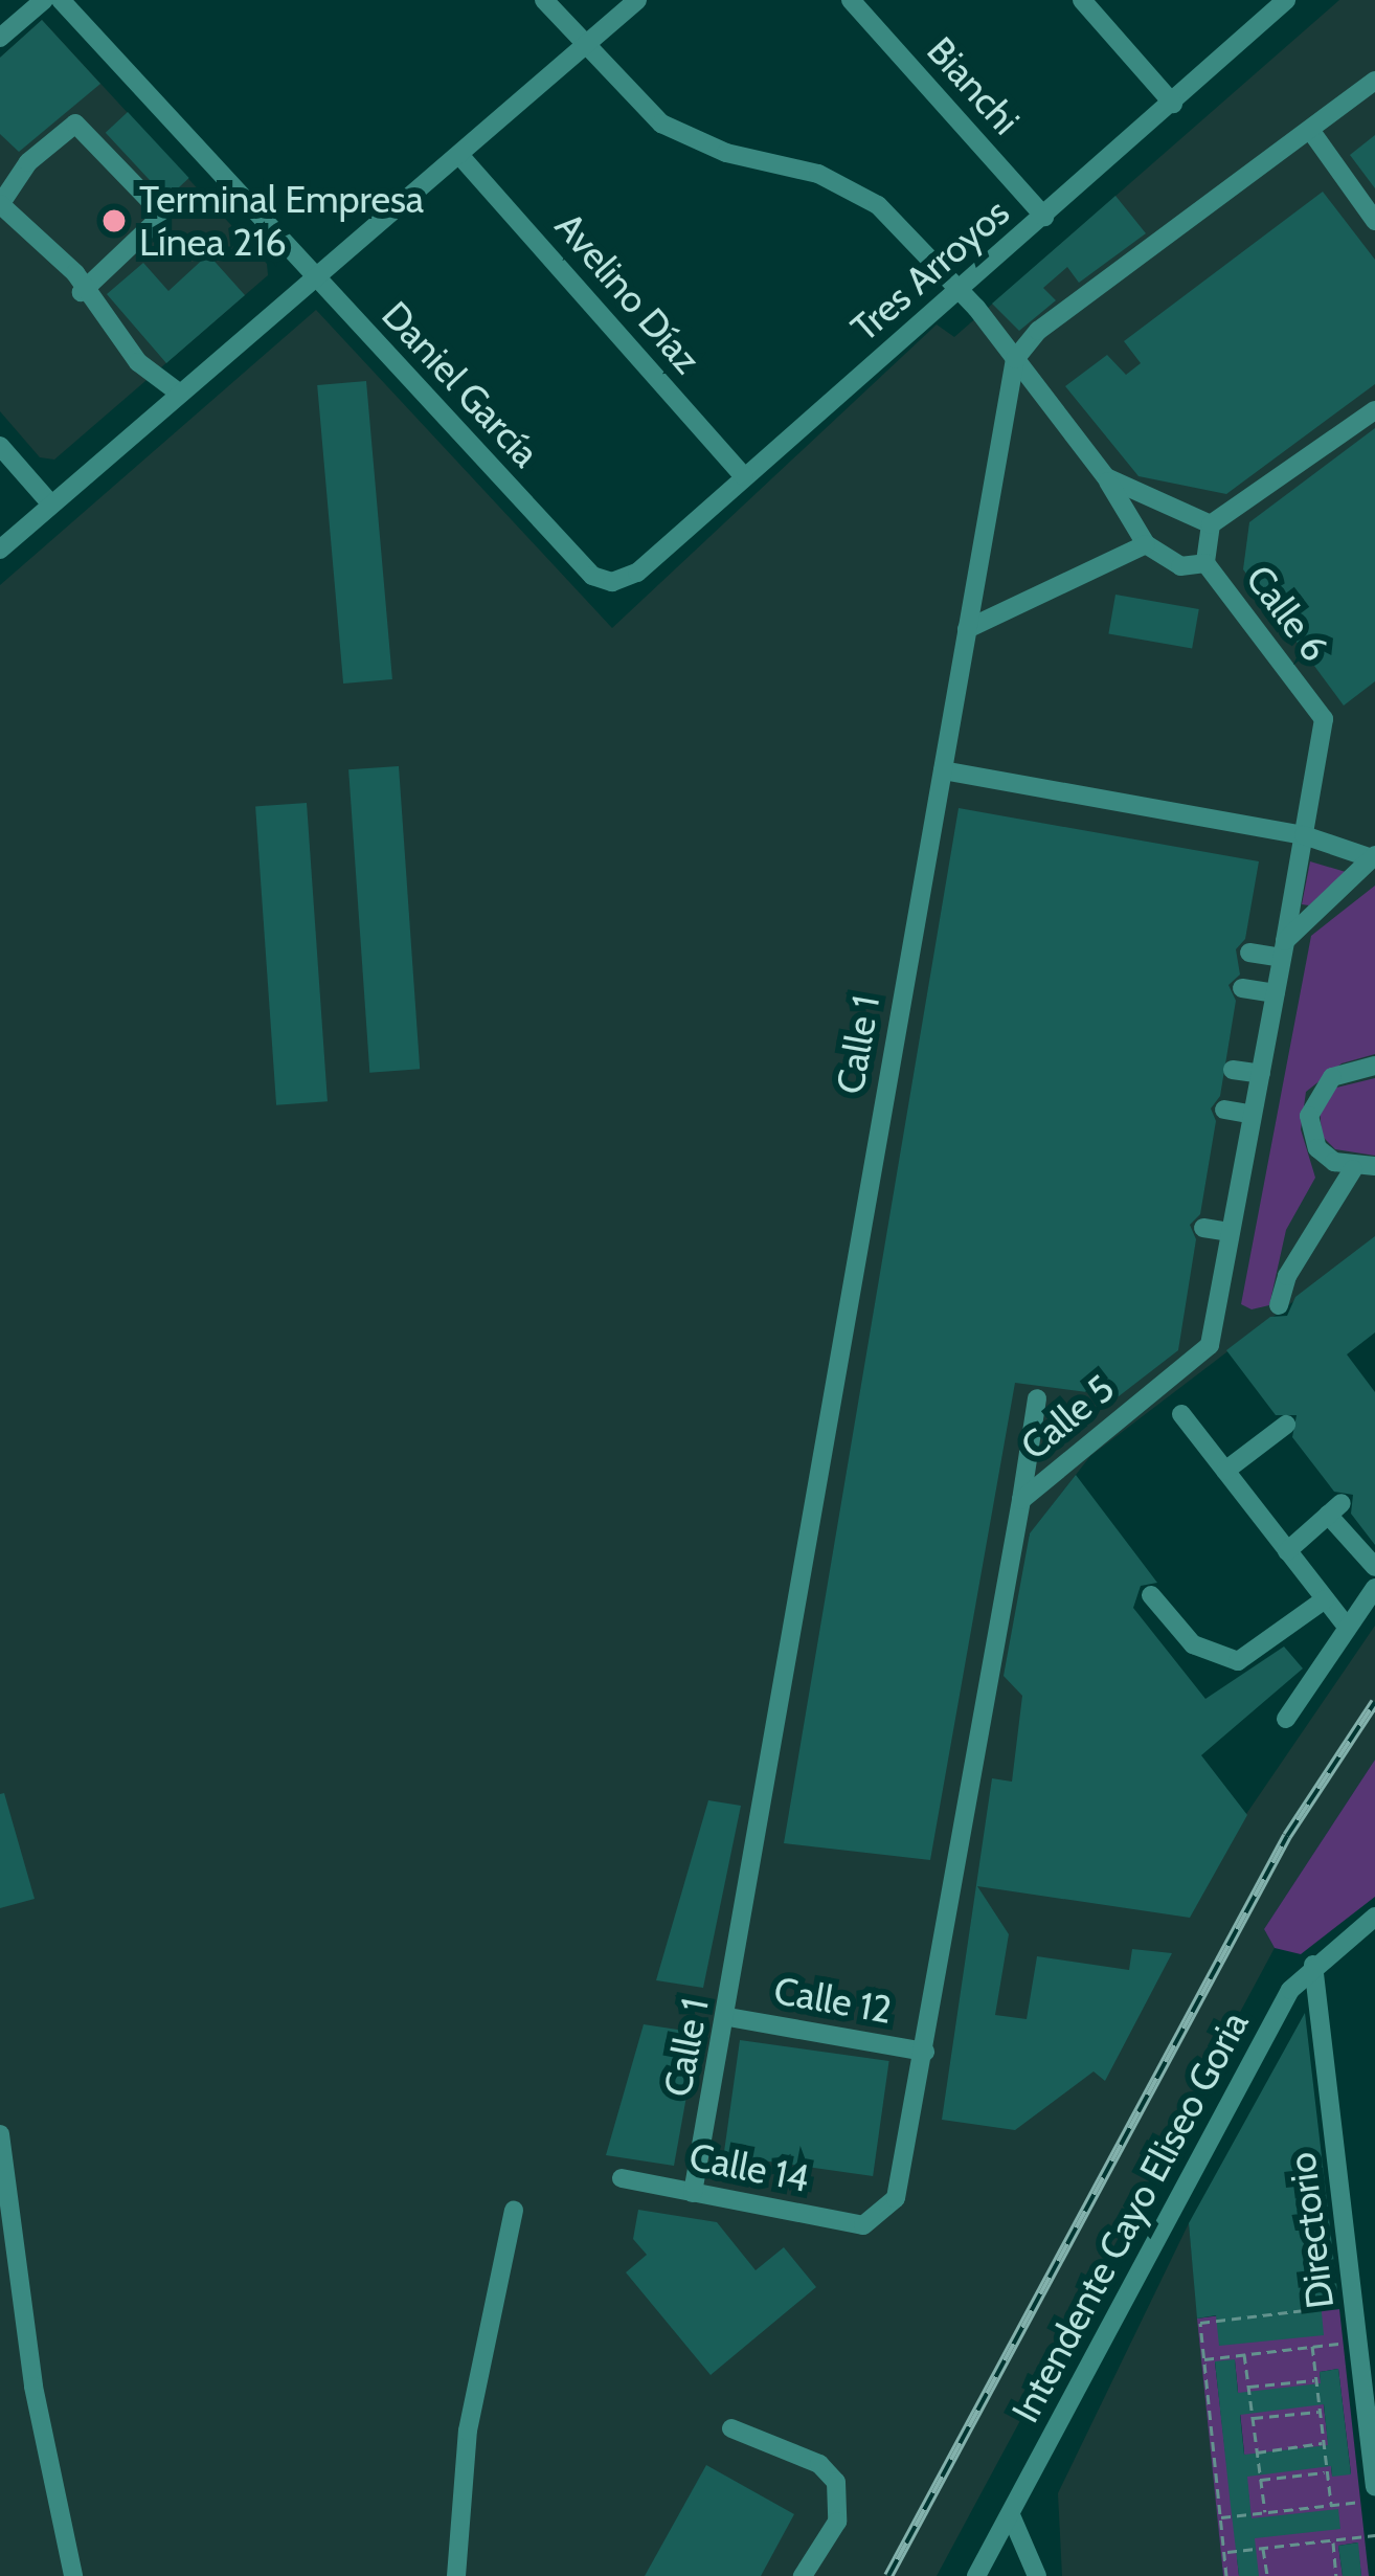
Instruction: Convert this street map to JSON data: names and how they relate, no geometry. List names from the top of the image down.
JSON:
{
  "streets": {
    "street": [
      "Bianchi",
      "Tres Arroyos",
      "Avelino Díaz",
      "Daniel García",
      "Calle 6",
      "Calle 1",
      "Calle 5",
      "Calle 12",
      "Calle 14",
      "Intendente Cayo Eliseo Goria",
      "Directorio"
    ]
  },
  "crossings": [
    ["Bianchi", "Tres Arroyos"],
    ["Tres Arroyos", "Avelino Díaz"],
    ["Tres Arroyos", "Daniel García"],
    ["Calle 6", "Calle 5"],
    ["Calle 1", "Calle 12"],
    ["Calle 1", "Calle 14"],
    ["Calle 5", "Calle 12"],
    ["Calle 5", "Calle 14"],
    ["Intendente Cayo Eliseo Goria", "Directorio"]
  ],
  "places": ["Terminal Empresa Línea 216"]
}
